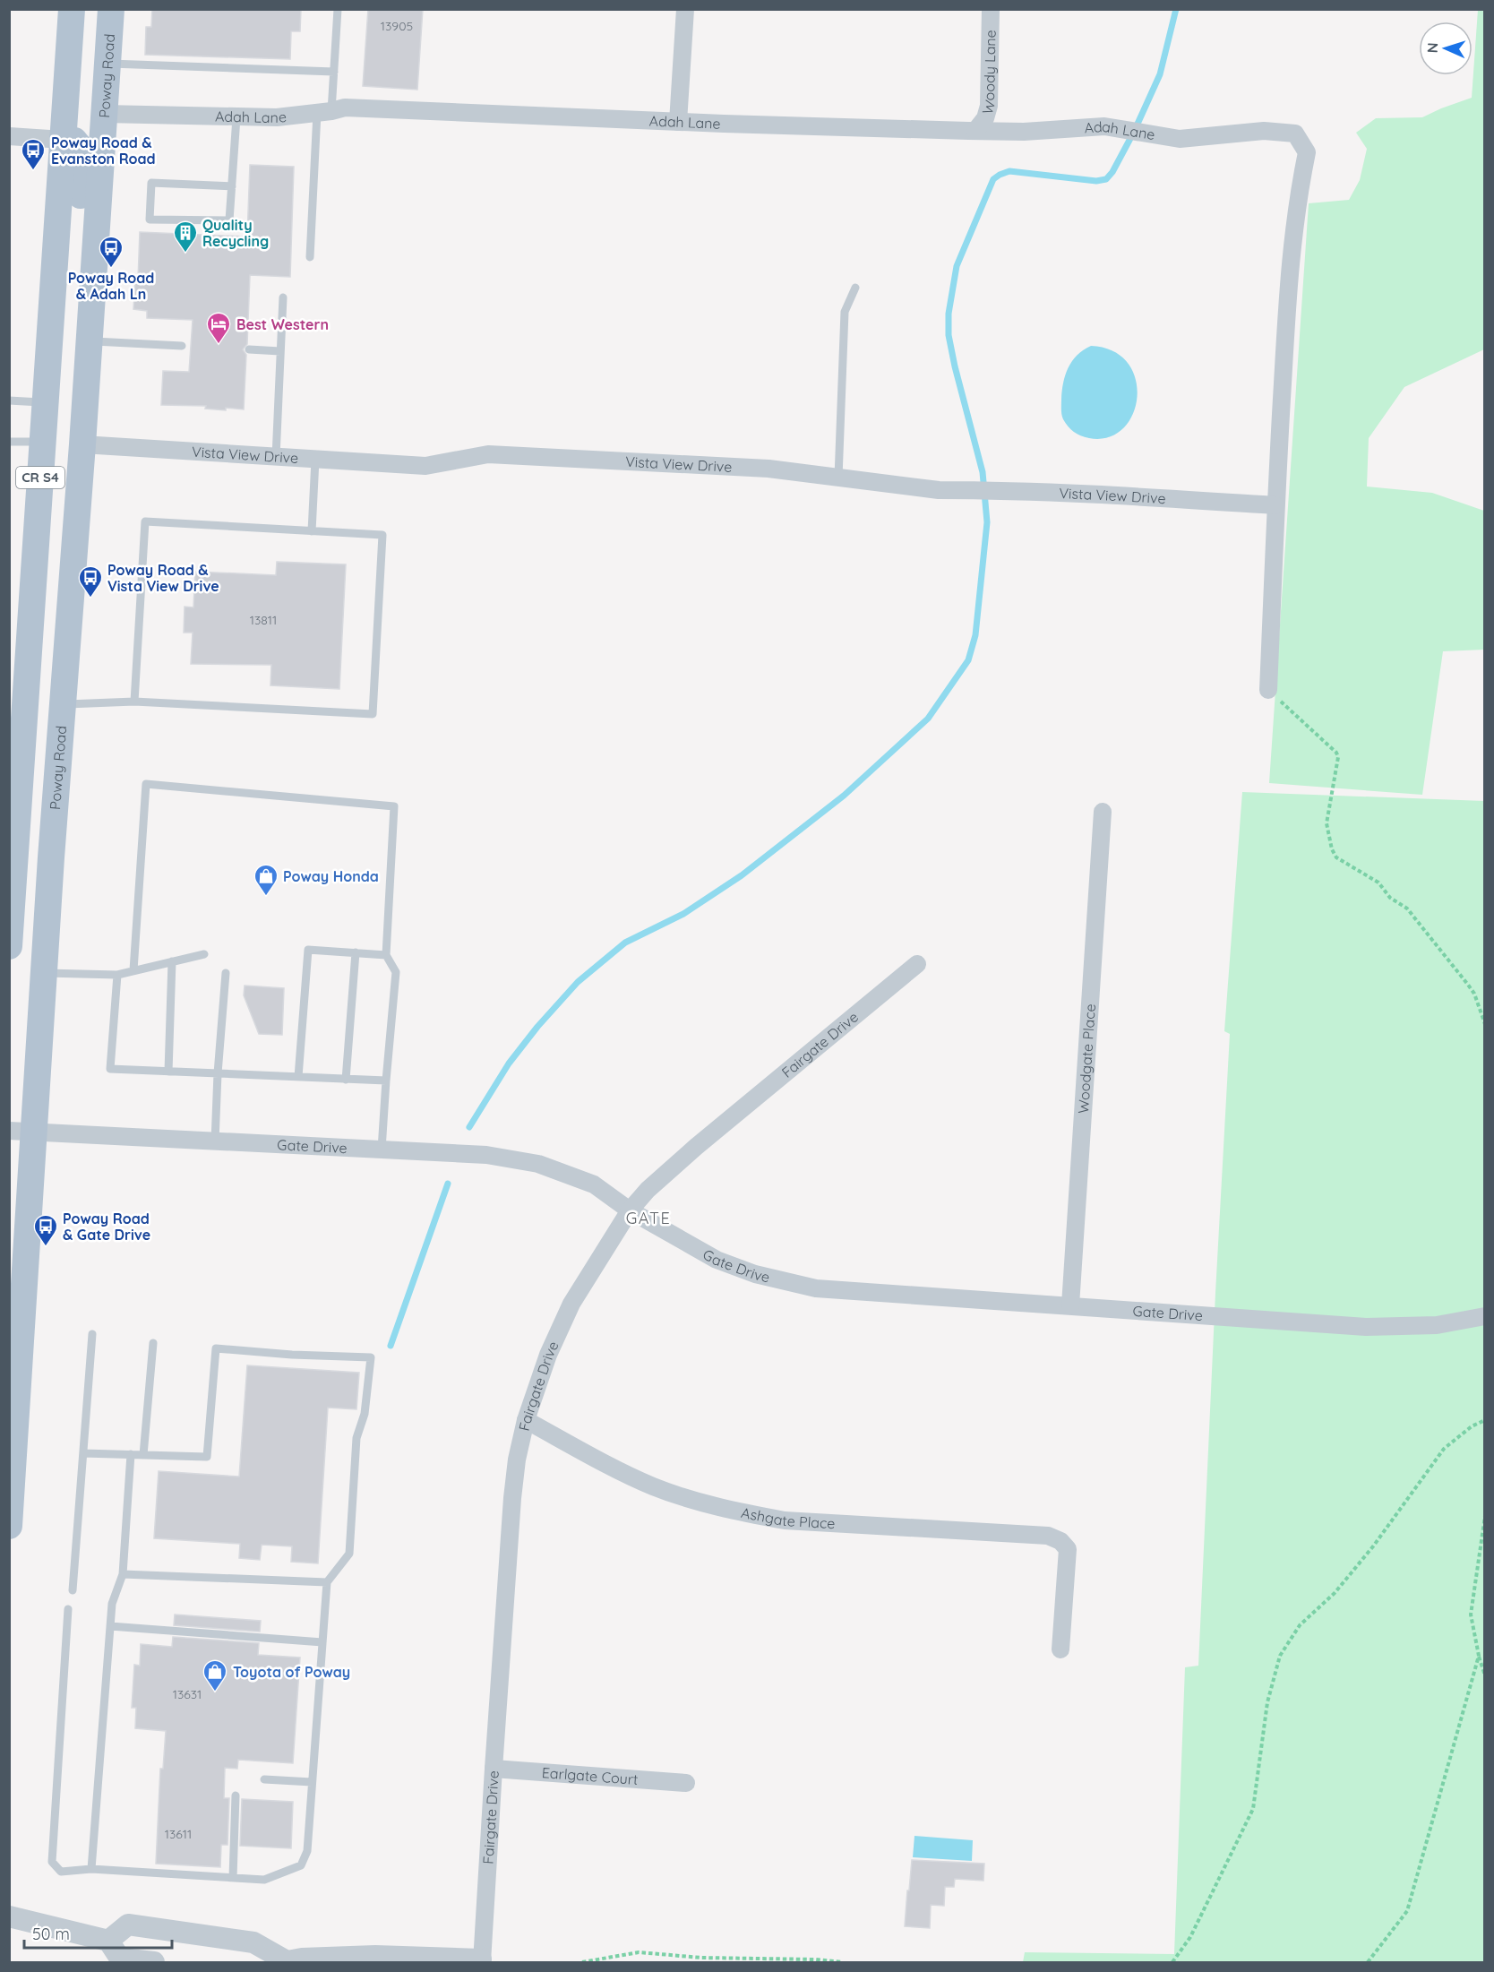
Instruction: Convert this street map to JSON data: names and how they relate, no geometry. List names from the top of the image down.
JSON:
{
  "streets": {
    "main road": ["Poway Road", "CR S4"],
    "street": [
      "Woody Lane",
      "Adah Lane",
      "Vista View Drive",
      "Fairgate Drive",
      "Woodgate Place",
      "Gate Drive",
      "Ashgate Place",
      "Earlgate Court"
    ]
  },
  "crossings": [
    ["Woody Lane", "Adah Lane"],
    ["Poway Road", "Adah Lane"],
    ["Poway Road", "Vista View Drive"],
    ["Poway Road", "Gate Drive"],
    ["Adah Lane", "Vista View Drive"],
    ["Fairgate Drive", "Gate Drive"],
    ["Fairgate Drive", "Ashgate Place"],
    ["Fairgate Drive", "Earlgate Court"],
    ["Woodgate Place", "Gate Drive"]
  ],
  "districts": ["GATE"],
  "places": {
    "bus stop": [
      "Poway Road & Evanston Road",
      "Poway Road & Adah Ln",
      "Poway Road & Vista View Drive",
      "Poway Road & Gate Drive"
    ],
    "building": ["Quality Recycling"],
    "hotel": ["Best Western"],
    "shop": ["Poway Honda", "Toyota of Poway"]
  },
  "house_numbers": [
    "13905",
    "13811",
    "13631",
    "13611"
  ],
  "scale_bar": "50 m",
  "north": "left"
}
